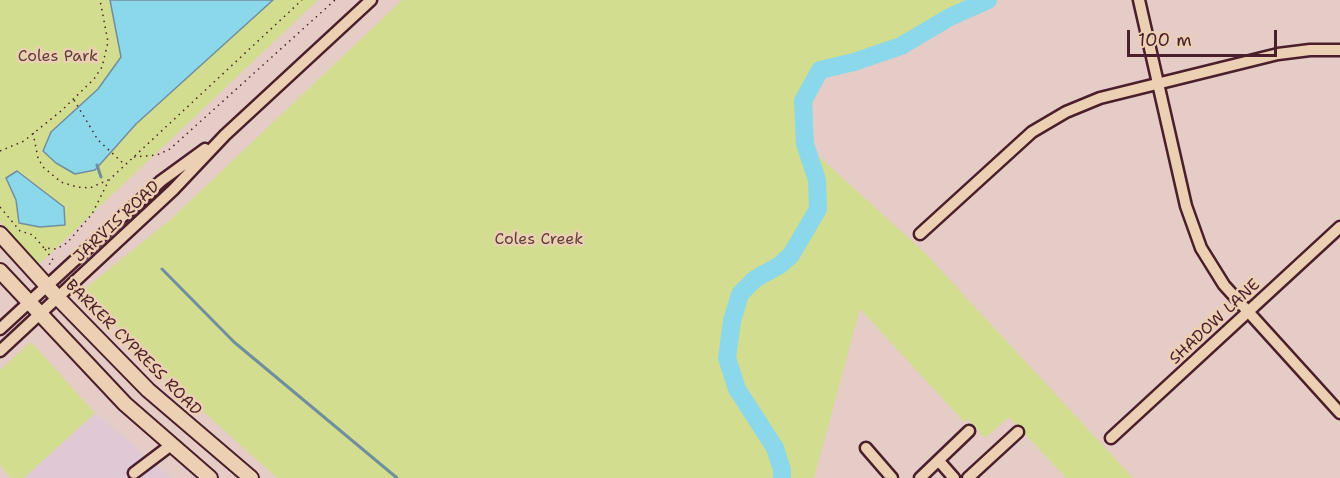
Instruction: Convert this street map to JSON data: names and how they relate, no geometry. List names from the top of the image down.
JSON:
{
  "streets": {
    "main road": ["BARKER CYPRESS ROAD"],
    "street": ["JARVIS ROAD", "SHADOW LANE"]
  },
  "crossings": [
    ["JARVIS ROAD", "BARKER CYPRESS ROAD"]
  ],
  "parks": ["Coles Park", "Coles Creek"],
  "scale_bar": "100 m"
}
